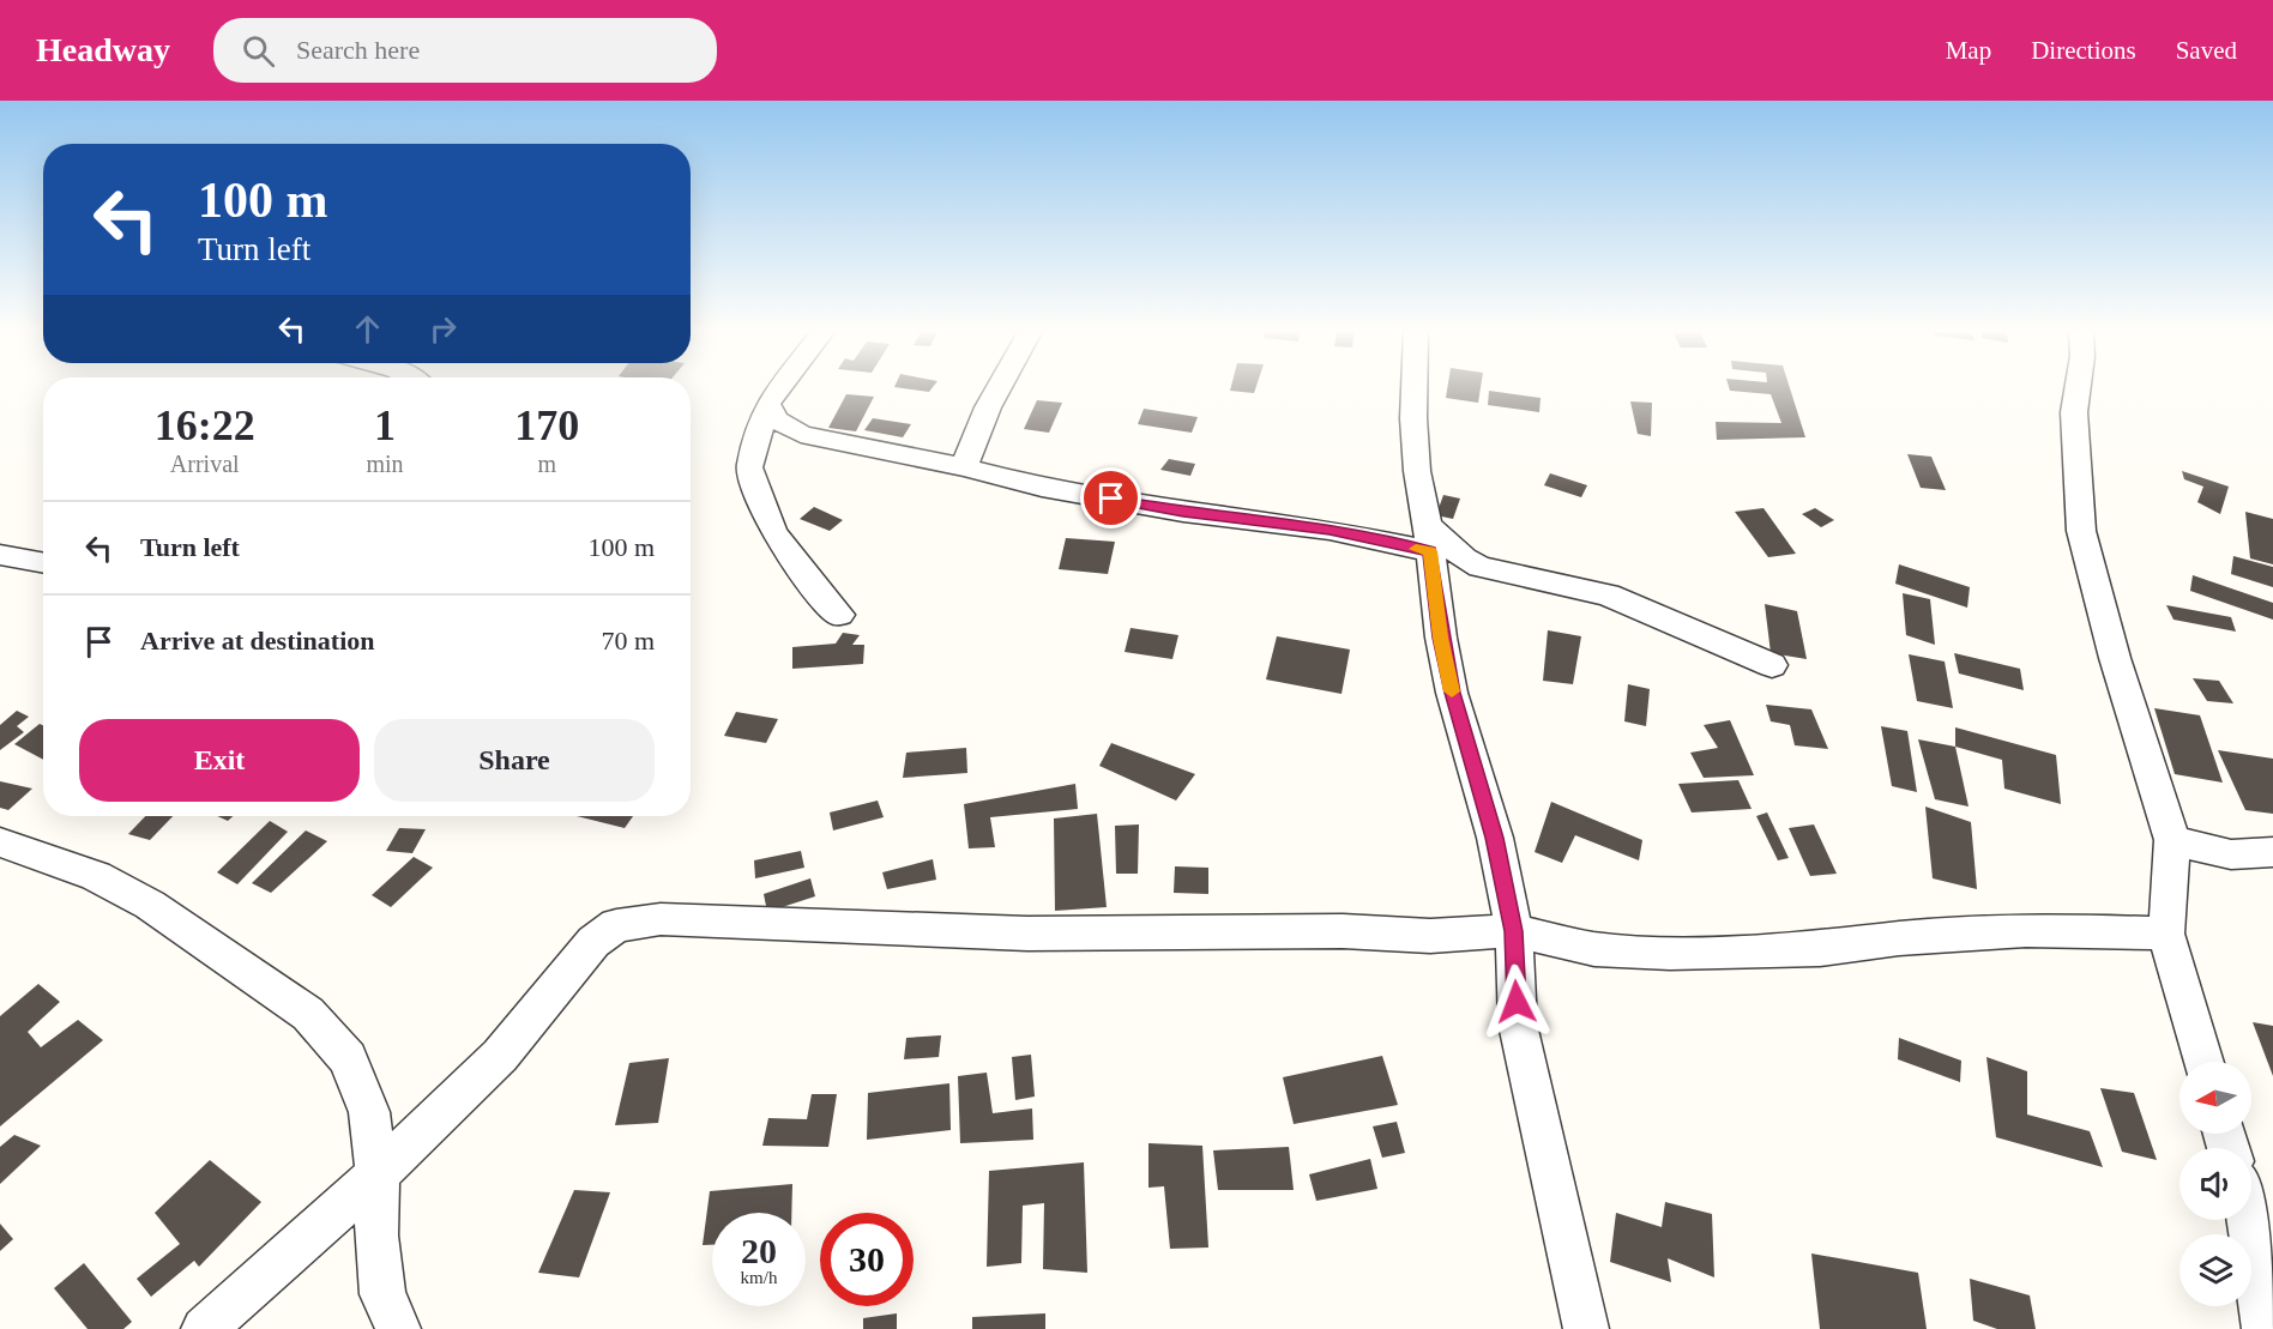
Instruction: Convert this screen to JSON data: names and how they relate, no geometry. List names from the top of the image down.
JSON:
{
  "north": "left",
  "page": {
    "header": "Headway",
    "search": "Search here",
    "nav": ["Map", "Directions", "Saved"],
    "turn": ["100 m", "Turn left"],
    "eta": [
      "16:22",
      "Arrival",
      "1",
      "min",
      "170",
      "m"
    ],
    "list": [
      {
        "name": "Turn left",
        "value": "100 m"
      },
      {
        "name": "Arrive at destination",
        "value": "70 m"
      }
    ],
    "buttons": ["Exit", "Share"],
    "speed": "20 km/h",
    "limit": "30"
  }
}
